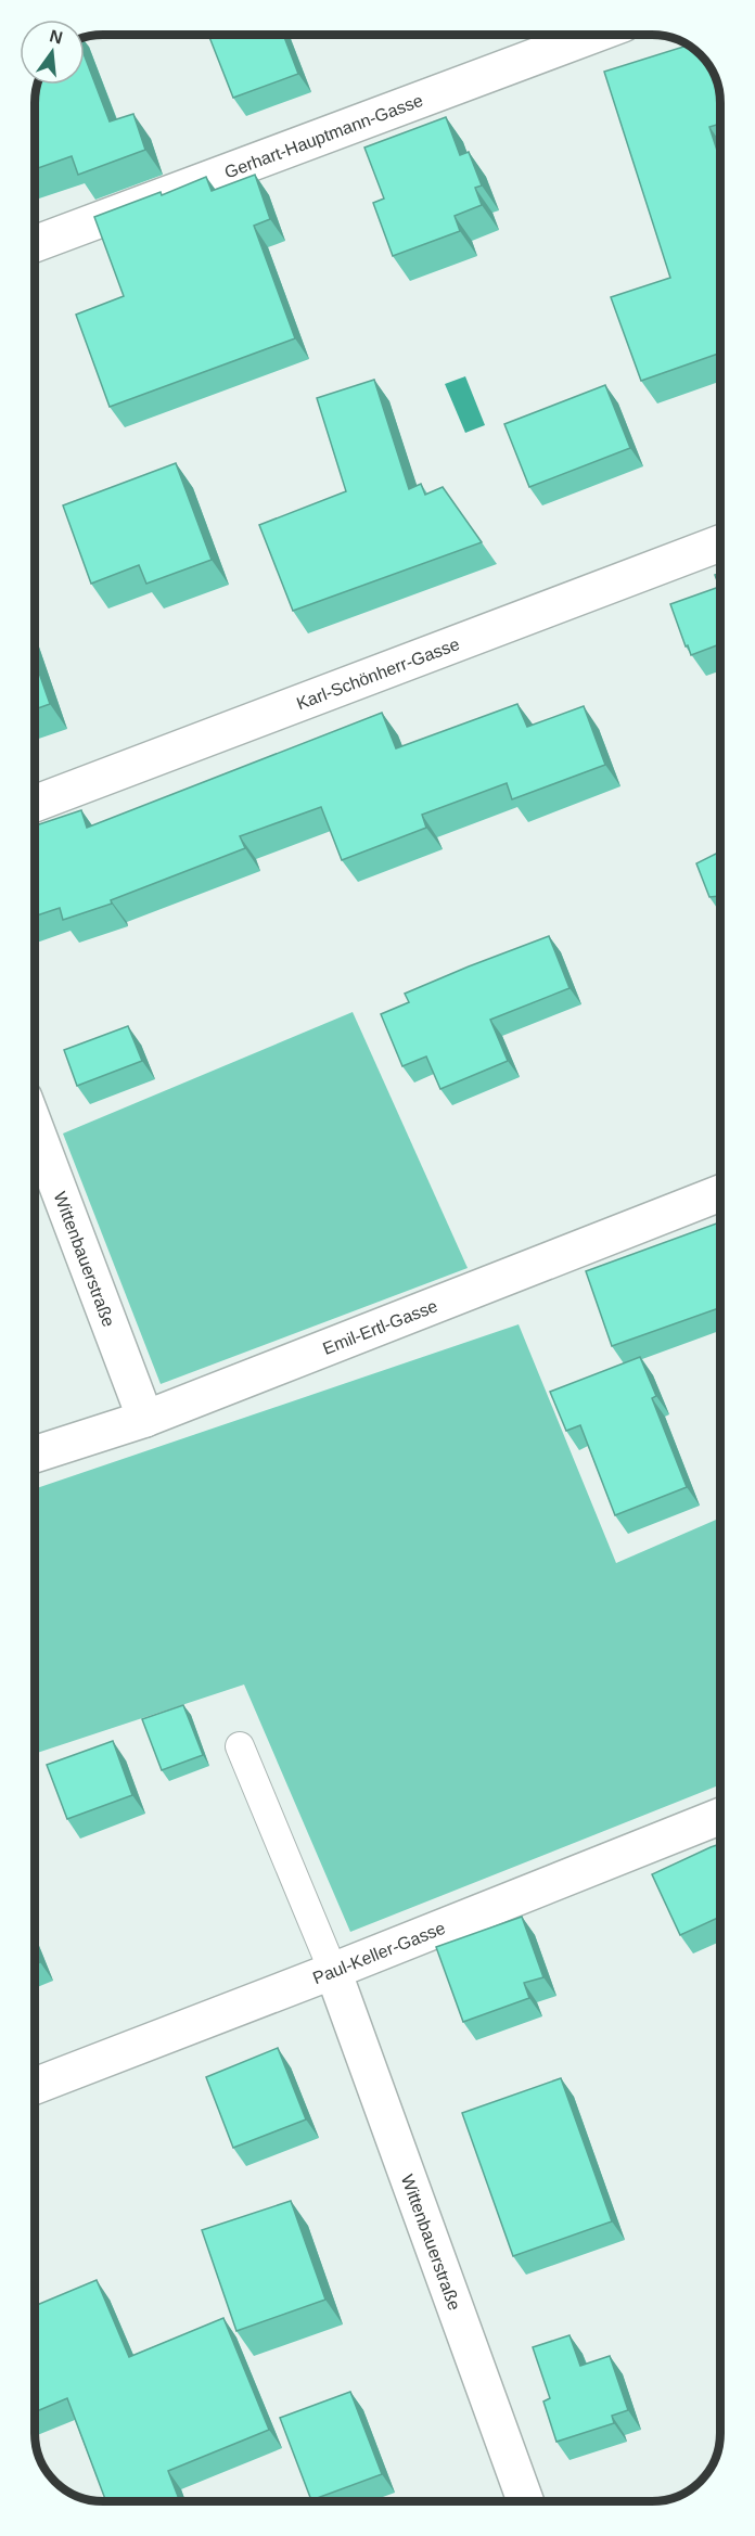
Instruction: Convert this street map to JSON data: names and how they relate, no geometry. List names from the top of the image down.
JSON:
{
  "streets": {
    "street": [
      "Gerhart-Hauptmann-Gasse",
      "Karl-Schönherr-Gasse",
      "Wittenbauerstraße",
      "Emil-Ertl-Gasse",
      "Paul-Keller-Gasse"
    ]
  },
  "crossings": [
    ["Wittenbauerstraße", "Emil-Ertl-Gasse"],
    ["Wittenbauerstraße", "Paul-Keller-Gasse"]
  ],
  "north": "top"
}
